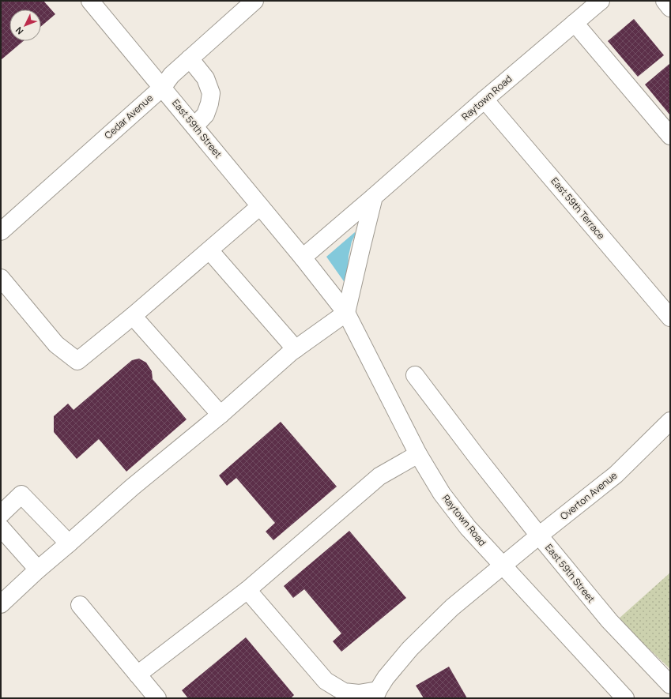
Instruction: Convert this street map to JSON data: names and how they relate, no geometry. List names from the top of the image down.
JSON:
{
  "streets": {
    "street": [
      "Raytown Road",
      "Cedar Avenue",
      "East 59th Street",
      "East 59th Terrace",
      "Overton Avenue"
    ]
  },
  "crossings": [
    ["Raytown Road", "East 59th Street"],
    ["Raytown Road", "East 59th Terrace"],
    ["Raytown Road", "Overton Avenue"],
    ["Cedar Avenue", "East 59th Street"],
    ["East 59th Street", "Overton Avenue"]
  ],
  "north": "bottom left"
}
